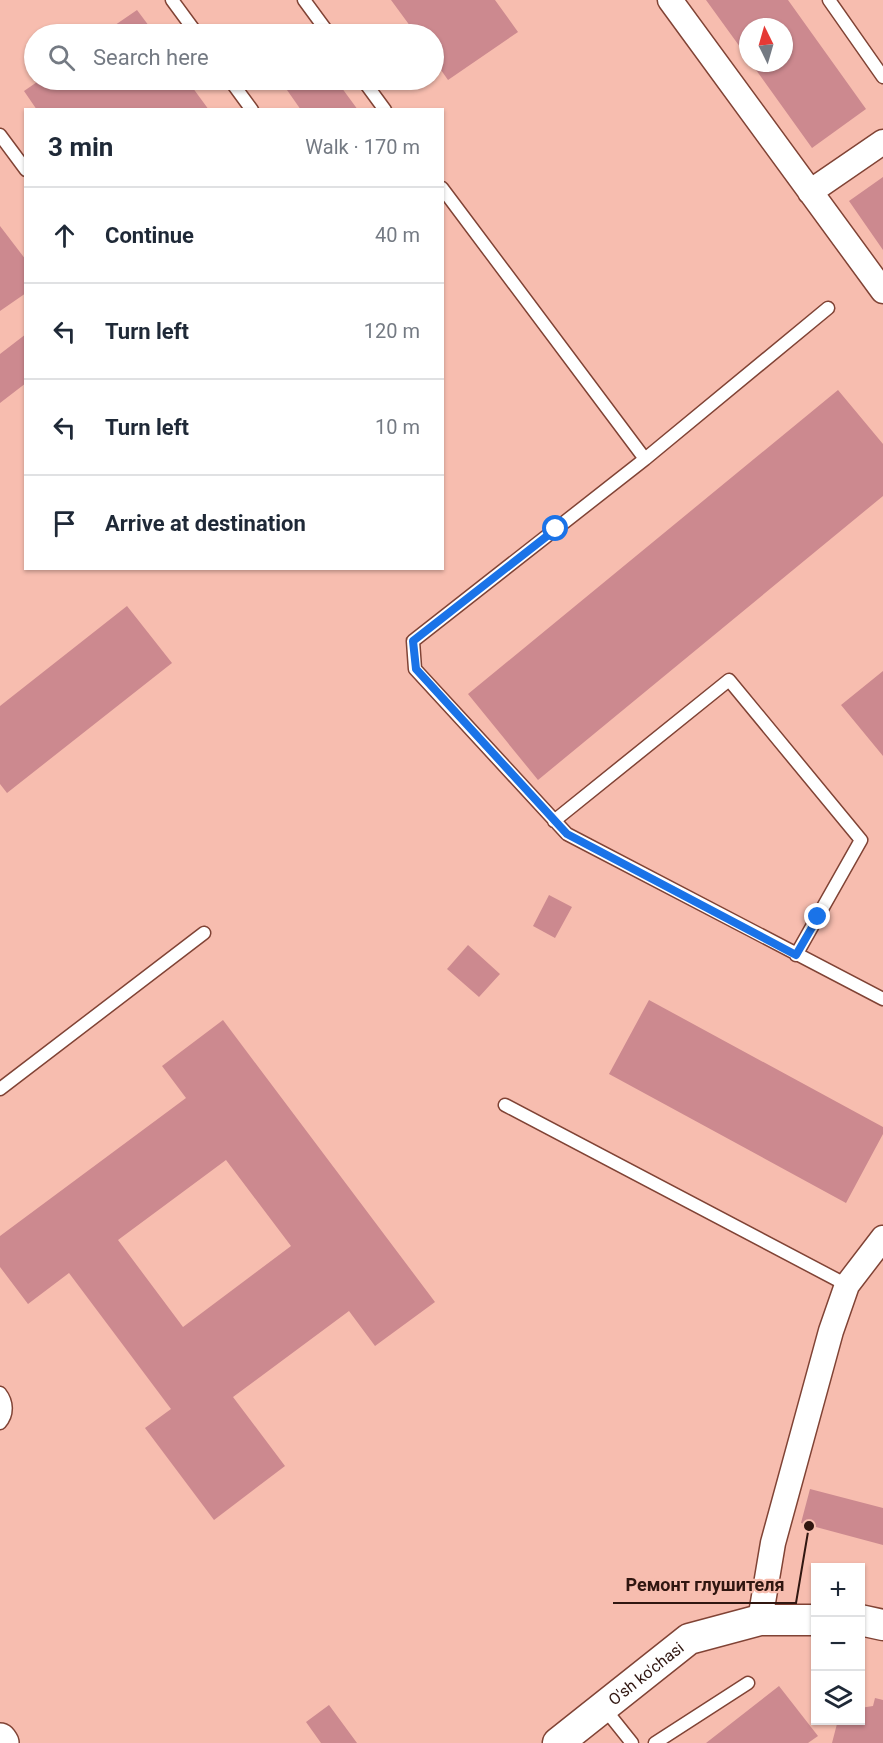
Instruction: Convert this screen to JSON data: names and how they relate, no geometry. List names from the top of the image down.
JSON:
{
  "streets": {
    "street": ["O'sh ko'chasi"]
  },
  "places": ["Ремонт глушителя"],
  "north": "top",
  "page": {
    "search": "Search here",
    "heading": ["3 min", "Walk · 170 m"],
    "list": [
      ["Continue", "40 m"],
      ["Turn left", "120 m"],
      ["Turn left", "10 m"],
      "Arrive at destination"
    ],
    "map_buttons": ["+", "−"]
  }
}
